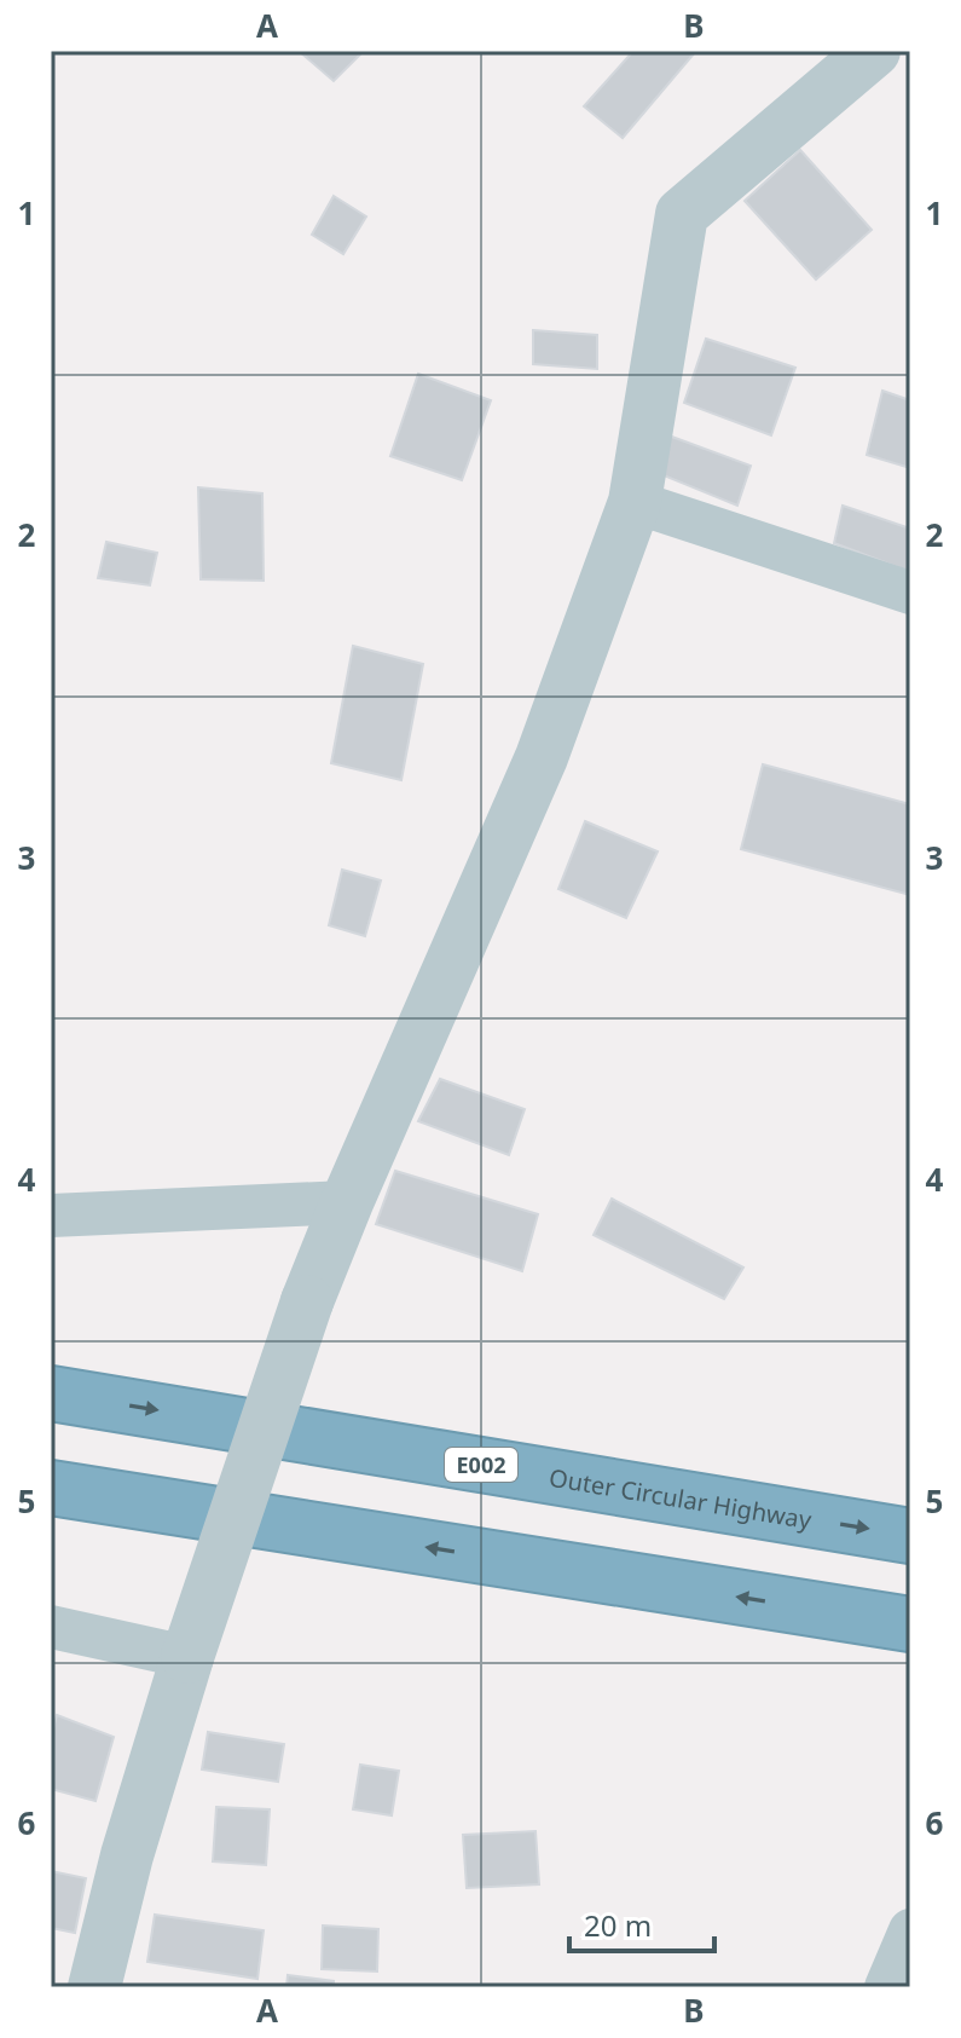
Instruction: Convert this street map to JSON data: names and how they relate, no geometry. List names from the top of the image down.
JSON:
{
  "streets": {
    "highway": ["E002", "Outer Circular Highway"]
  },
  "scale_bar": "20 m",
  "grid": {
    "columns": ["A", "B"],
    "rows": [
      "1",
      "2",
      "3",
      "4",
      "5",
      "6"
    ]
  }
}
